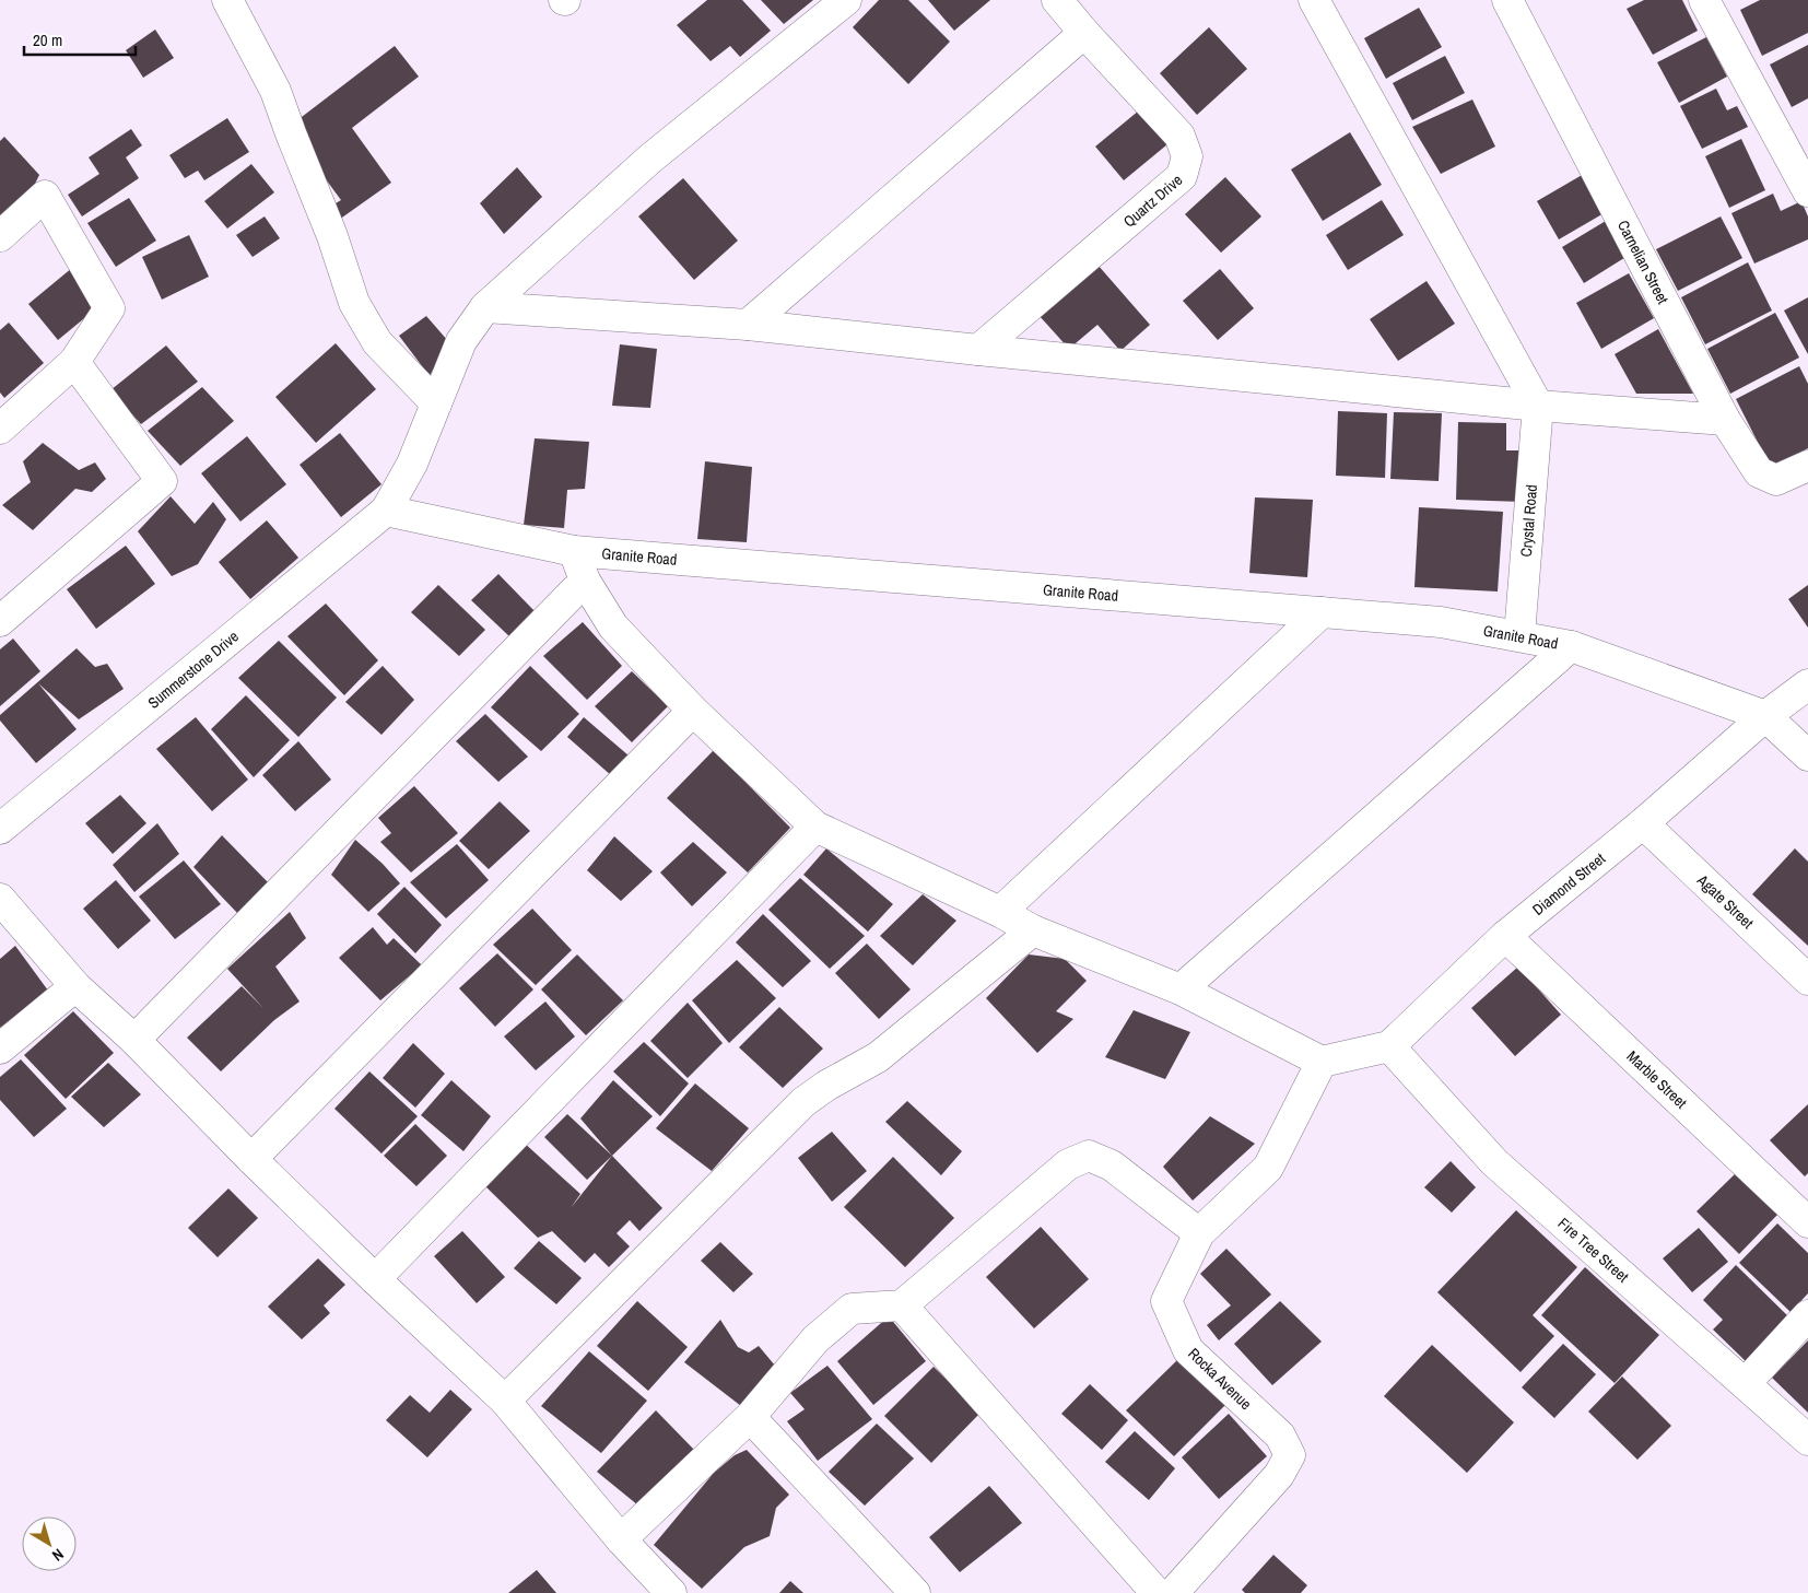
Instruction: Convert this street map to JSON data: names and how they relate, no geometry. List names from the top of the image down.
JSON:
{
  "streets": {
    "street": [
      "Quartz Drive",
      "Carnelian Street",
      "Crystal Road",
      "Granite Road",
      "Summerstone Drive",
      "Diamond Street",
      "Agate Street",
      "Marble Street",
      "Fire Tree Street",
      "Rocka Avenue"
    ]
  },
  "crossings": [
    ["Crystal Road", "Granite Road"],
    ["Granite Road", "Summerstone Drive"],
    ["Granite Road", "Diamond Street"],
    ["Diamond Street", "Agate Street"],
    ["Diamond Street", "Marble Street"],
    ["Diamond Street", "Fire Tree Street"]
  ],
  "scale_bar": "20 m",
  "north": "bottom right"
}
